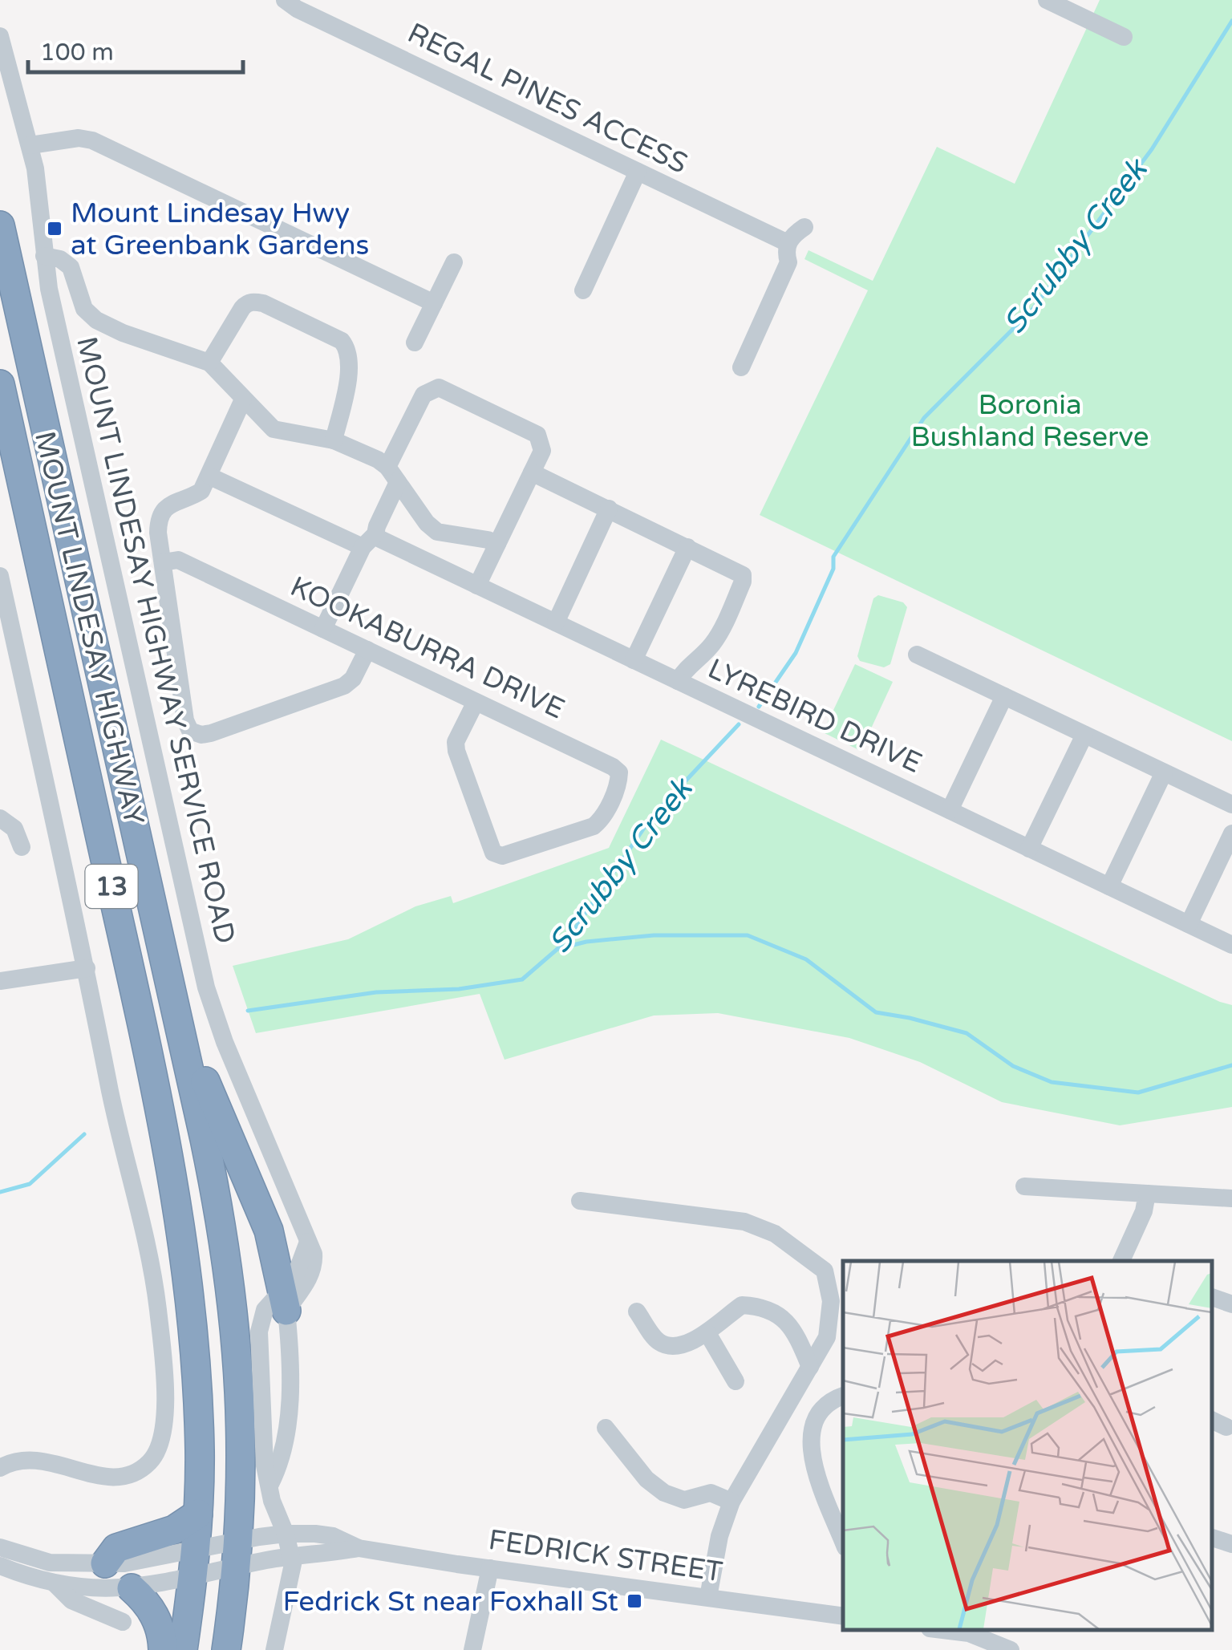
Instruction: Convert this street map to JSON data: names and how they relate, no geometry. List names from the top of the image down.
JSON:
{
  "streets": {
    "highway": ["MOUNT LINDESAY HIGHWAY", "13"],
    "street": [
      "REGAL PINES ACCESS",
      "MOUNT LINDESAY HIGHWAY SERVICE ROAD",
      "KOOKABURRA DRIVE",
      "LYREBIRD DRIVE",
      "FEDRICK STREET"
    ]
  },
  "crossings": [
    ["MOUNT LINDESAY HIGHWAY", "FEDRICK STREET"],
    ["MOUNT LINDESAY HIGHWAY SERVICE ROAD", "FEDRICK STREET"]
  ],
  "water": ["Scrubby Creek"],
  "parks": ["Boronia Bushland Reserve"],
  "places": {
    "transit": ["Mount Lindesay Hwy at Greenbank Gardens", "Fedrick St near Foxhall St"]
  },
  "scale_bar": "100 m"
}
